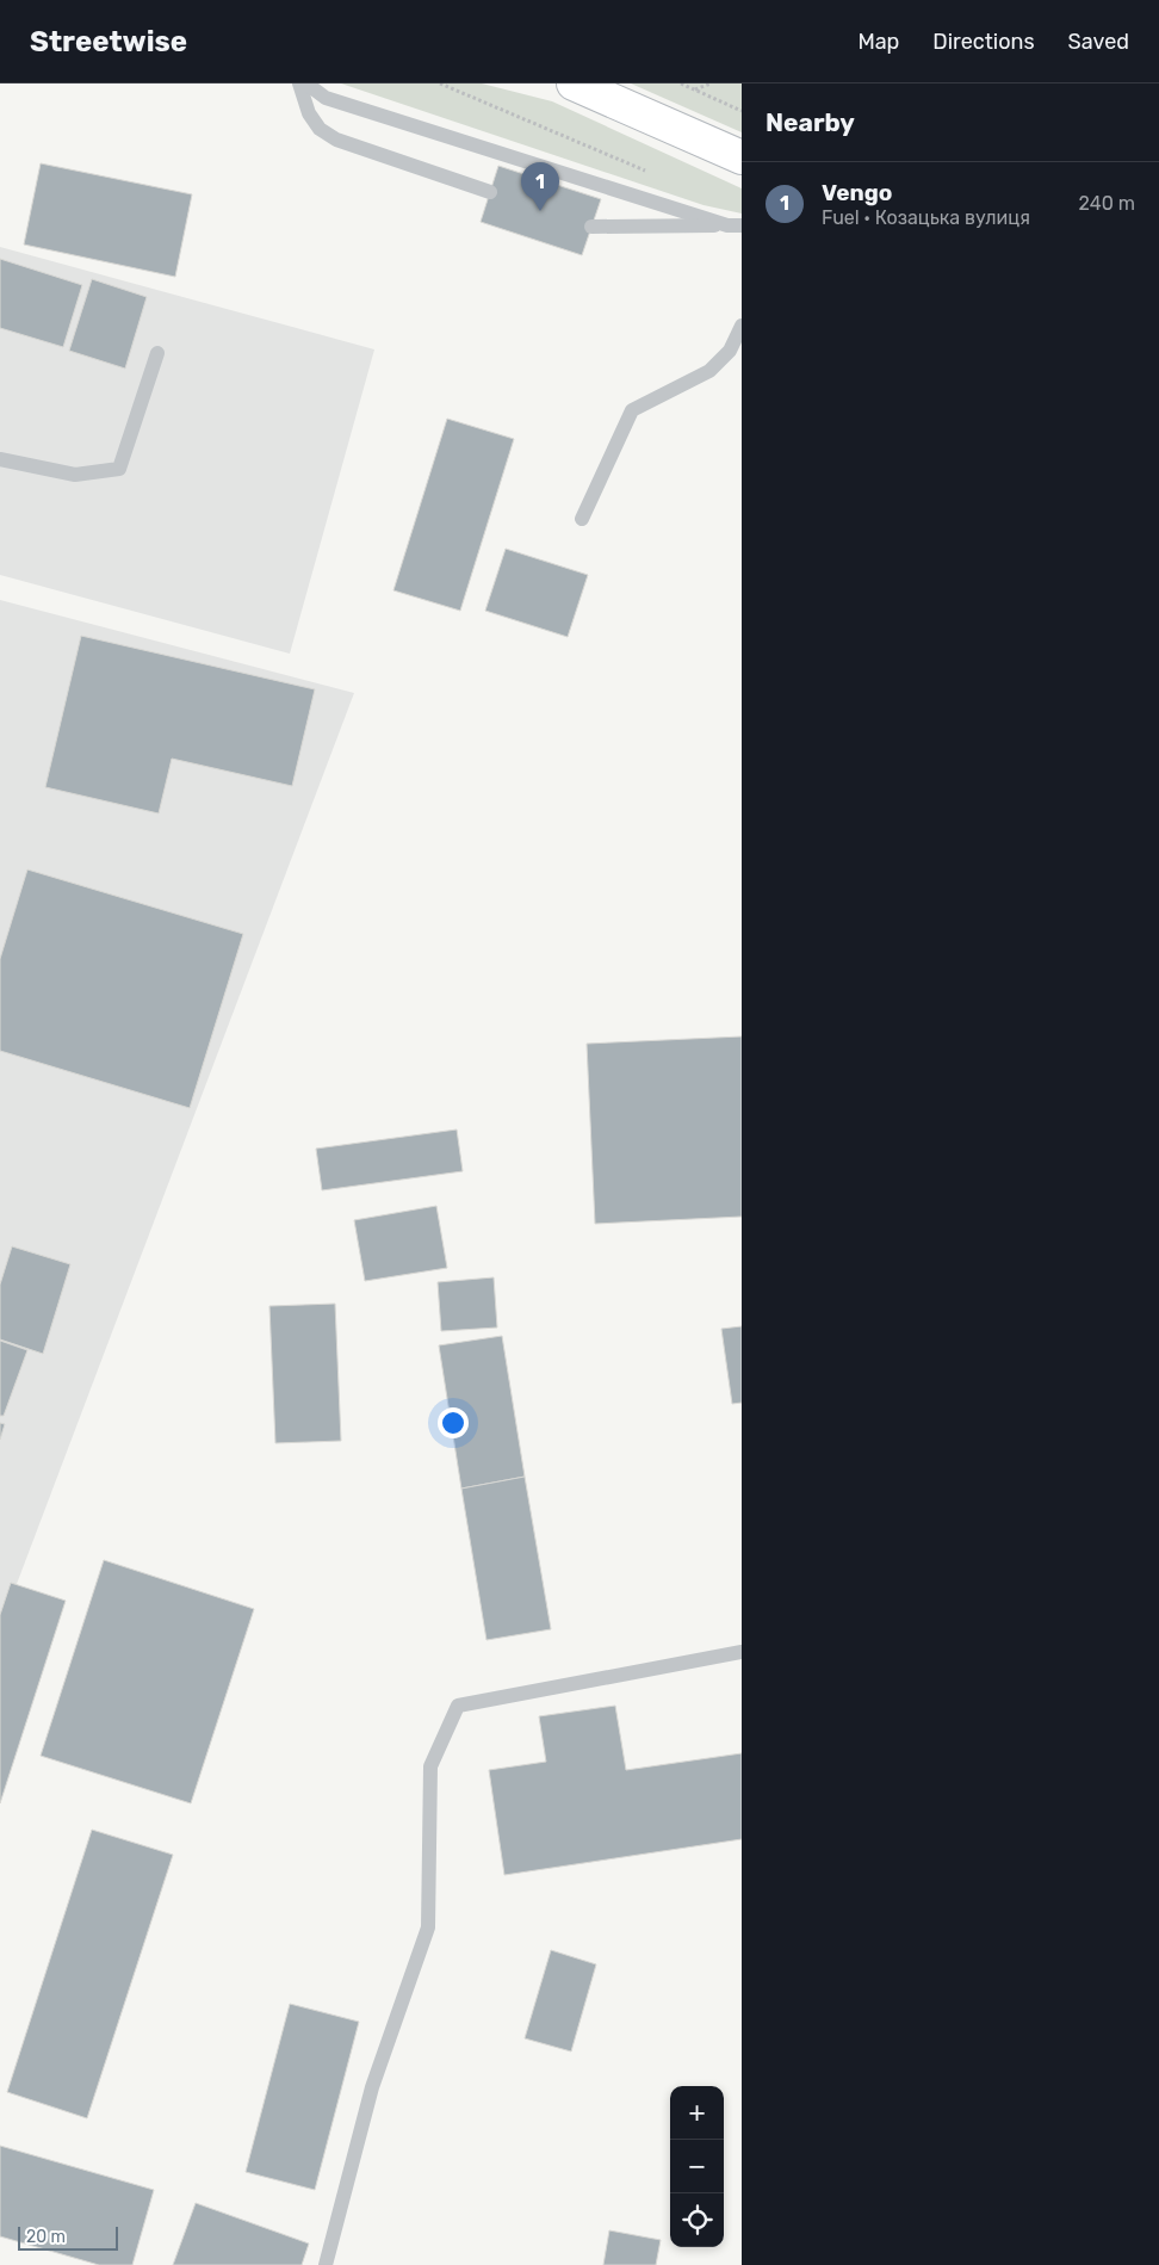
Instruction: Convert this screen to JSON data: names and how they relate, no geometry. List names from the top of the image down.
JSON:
{
  "scale_bar": "20 m",
  "page": {
    "header": "Streetwise",
    "nav": ["Map", "Directions", "Saved"],
    "heading": "Nearby",
    "list": [
      {
        "mark": "1",
        "name": "Vengo",
        "note": "Fuel · Козацька вулиця",
        "value": "240 m"
      }
    ],
    "pins": "1",
    "map_buttons": ["+", "−"],
    "scale": "20 m"
  }
}
